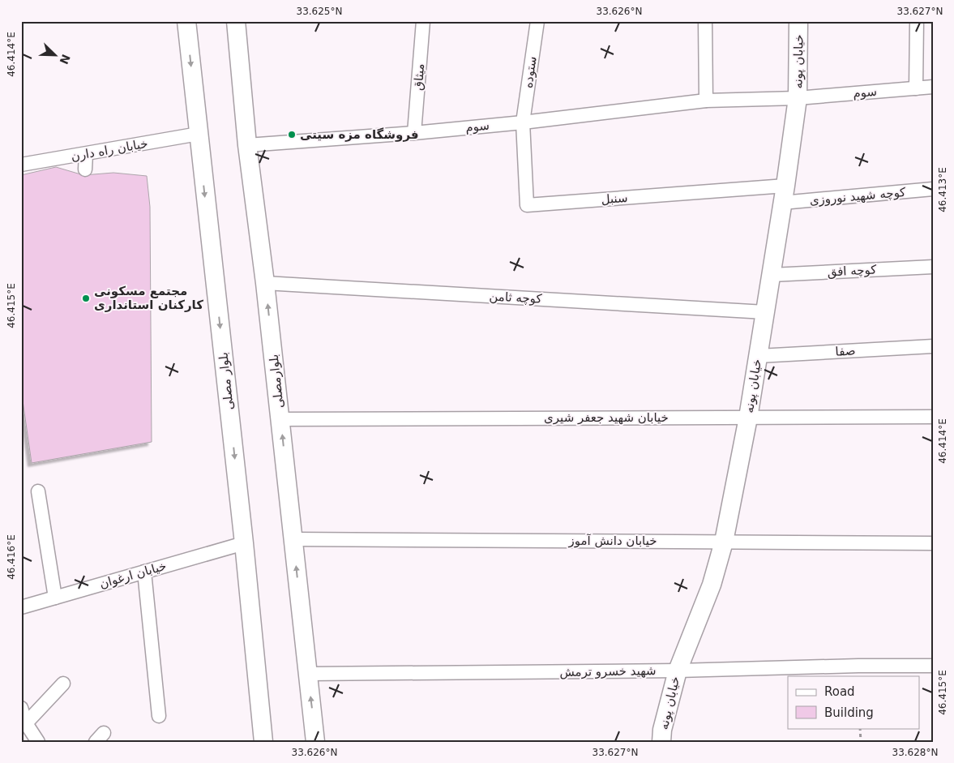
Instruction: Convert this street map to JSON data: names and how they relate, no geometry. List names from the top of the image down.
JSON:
{
  "streets": {
    "street": [
      "خیابان پونه",
      "ستوده",
      "میثاق",
      "سوم",
      "خیابان راه دارن",
      "کوچه شهید نوروزی",
      "سنبل",
      "کوچه افق",
      "کوچه ثامن",
      "صفا",
      "بلوار مصلی",
      "بلوارمصلی",
      "خیابان شهید جعفر شیری",
      "خیابان دانش آموز",
      "خیابان ارغوان",
      "شهید خسرو ترمش"
    ]
  },
  "crossings": [
    ["خیابان پونه", "سوم"],
    ["خیابان پونه", "کوچه شهید نوروزی"],
    ["خیابان پونه", "سنبل"],
    ["خیابان پونه", "کوچه افق"],
    ["خیابان پونه", "کوچه ثامن"],
    ["خیابان پونه", "صفا"],
    ["خیابان پونه", "خیابان شهید جعفر شیری"],
    ["خیابان پونه", "خیابان دانش آموز"],
    ["خیابان پونه", "شهید خسرو ترمش"],
    ["ستوده", "سوم"],
    ["ستوده", "سنبل"],
    ["میثاق", "سوم"],
    ["سوم", "سنبل"],
    ["سوم", "بلوارمصلی"],
    ["خیابان راه دارن", "بلوار مصلی"],
    ["کوچه شهید نوروزی", "سنبل"],
    ["کوچه ثامن", "بلوارمصلی"],
    ["بلوار مصلی", "خیابان ارغوان"],
    ["بلوارمصلی", "خیابان شهید جعفر شیری"],
    ["بلوارمصلی", "خیابان دانش آموز"],
    ["بلوارمصلی", "شهید خسرو ترمش"]
  ],
  "one_way": ["بلوار مصلی"],
  "places": ["فروشگاه مزه سیتی", "مجتمع مسکونی کارکنان استانداری"],
  "legend": ["Road", "Building"],
  "north": "bottom right",
  "coordinates": [
    "33.625°N",
    "33.626°N",
    "33.627°N",
    "46.414°E",
    "46.413°E",
    "46.415°E",
    "46.416°E",
    "33.628°N"
  ]
}
